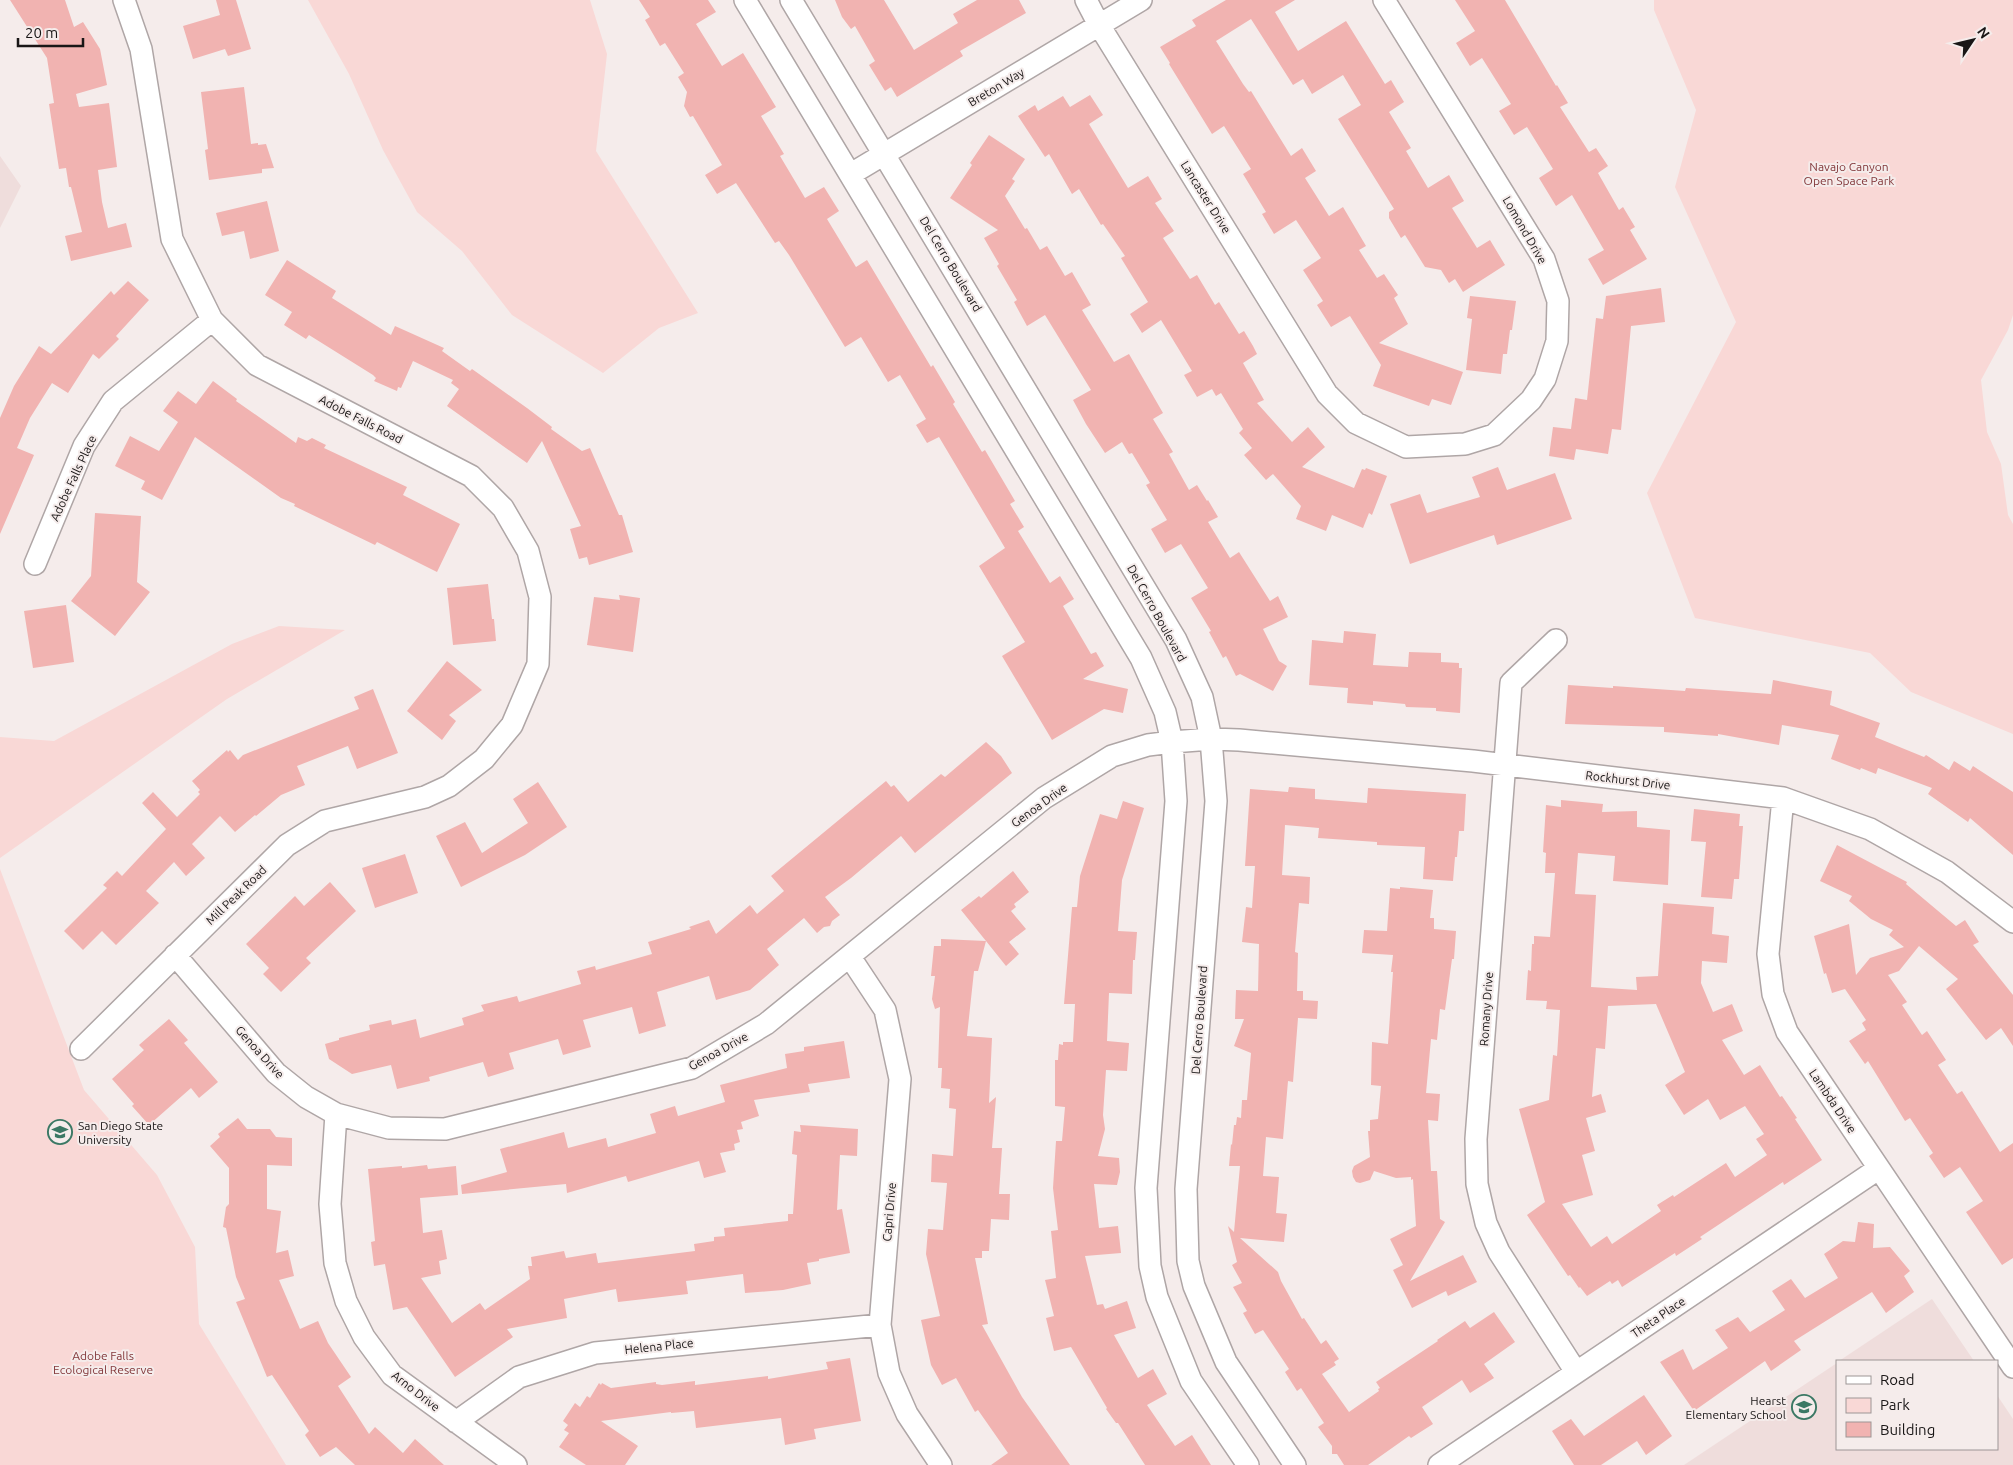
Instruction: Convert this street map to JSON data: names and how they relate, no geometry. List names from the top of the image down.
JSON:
{
  "streets": {
    "street": [
      "Breton Way",
      "Lancaster Drive",
      "Lomond Drive",
      "Del Cerro Boulevard",
      "Adobe Falls Road",
      "Adobe Falls Place",
      "Rockhurst Drive",
      "Genoa Drive",
      "Mill Peak Road",
      "Romany Drive",
      "Lambda Drive",
      "Capri Drive",
      "Theta Place",
      "Helena Place",
      "Arno Drive"
    ]
  },
  "crossings": [
    ["Breton Way", "Lancaster Drive"],
    ["Breton Way", "Del Cerro Boulevard"],
    ["Lancaster Drive", "Lomond Drive"],
    ["Del Cerro Boulevard", "Rockhurst Drive"],
    ["Del Cerro Boulevard", "Genoa Drive"],
    ["Adobe Falls Road", "Adobe Falls Place"],
    ["Adobe Falls Road", "Mill Peak Road"],
    ["Rockhurst Drive", "Genoa Drive"],
    ["Rockhurst Drive", "Romany Drive"],
    ["Rockhurst Drive", "Lambda Drive"],
    ["Genoa Drive", "Mill Peak Road"],
    ["Genoa Drive", "Capri Drive"],
    ["Genoa Drive", "Arno Drive"],
    ["Romany Drive", "Theta Place"],
    ["Lambda Drive", "Theta Place"],
    ["Capri Drive", "Helena Place"],
    ["Helena Place", "Arno Drive"]
  ],
  "parks": ["Navajo Canyon Open Space Park", "Adobe Falls Ecological Reserve"],
  "places": {
    "school or university": ["San Diego State University", "Hearst Elementary School"]
  },
  "legend": ["Road", "Park", "Building"],
  "scale_bar": "20 m",
  "north": "top right"
}
